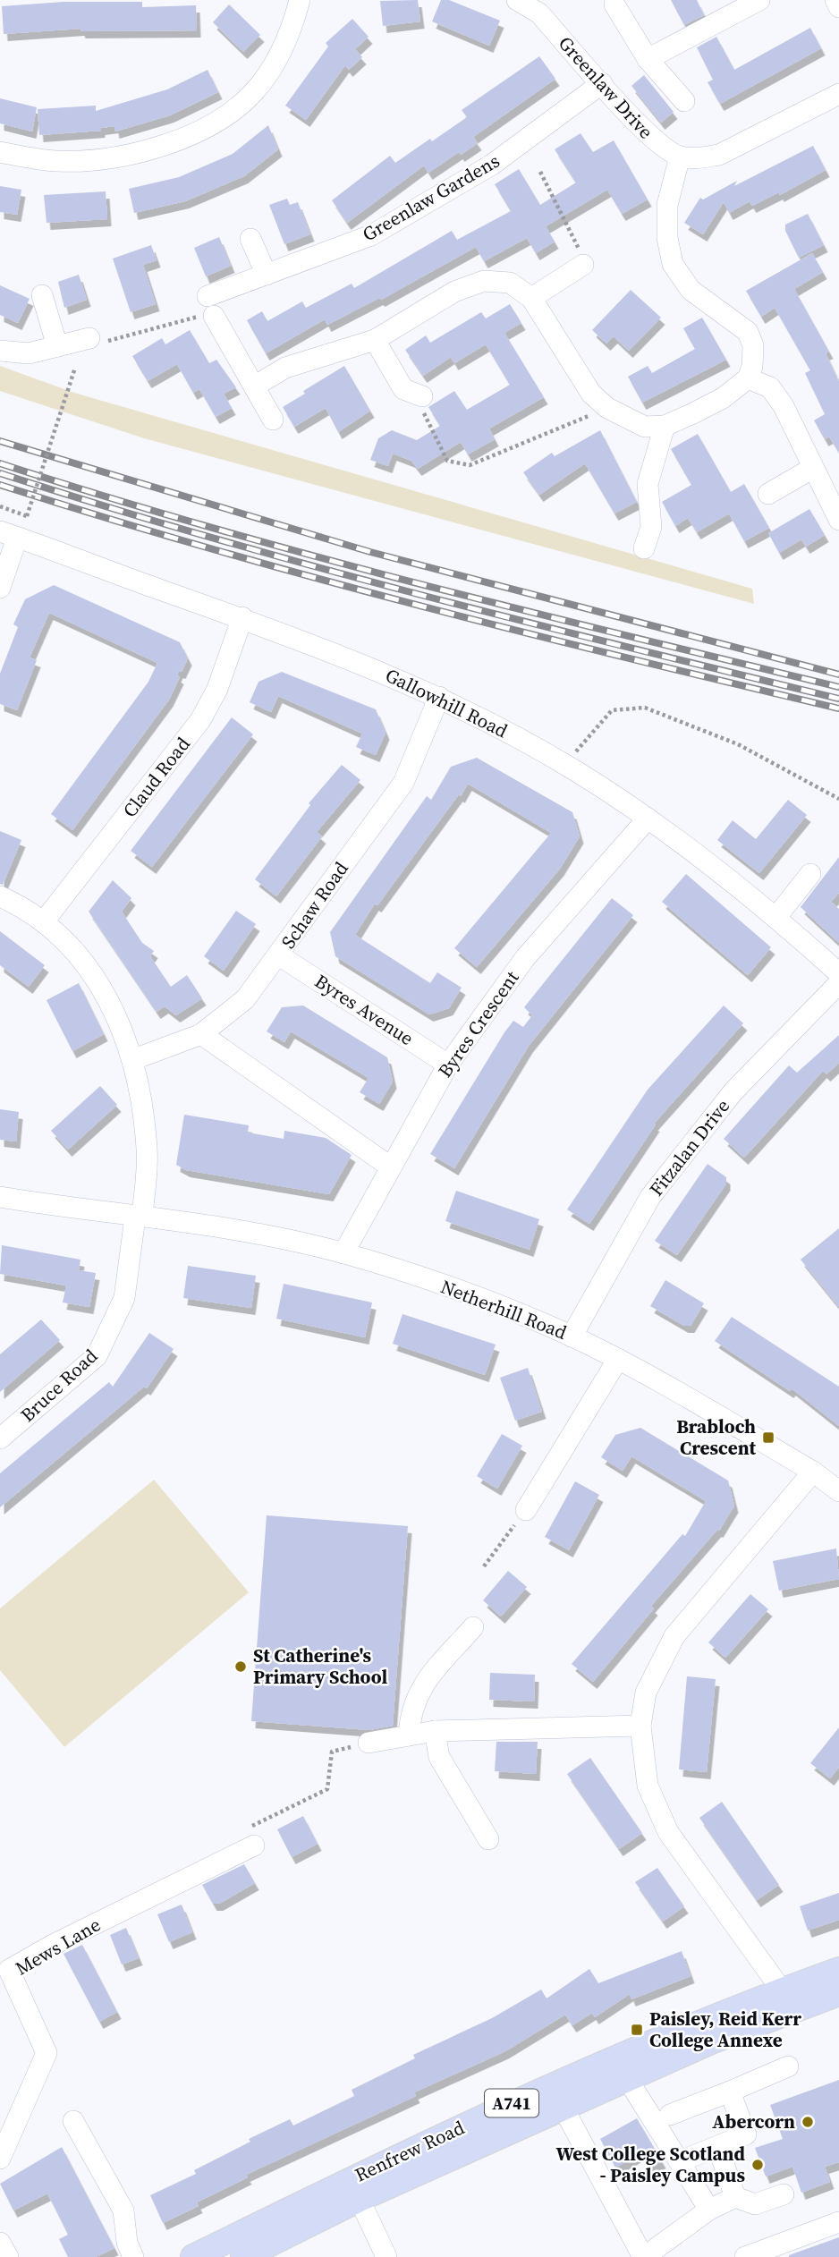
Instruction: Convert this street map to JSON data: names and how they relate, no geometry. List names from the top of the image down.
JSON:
{
  "streets": {
    "main road": ["A741", "Renfrew Road"],
    "street": [
      "Greenlaw Drive",
      "Greenlaw Gardens",
      "Gallowhill Road",
      "Claud Road",
      "Schaw Road",
      "Byres Avenue",
      "Byres Crescent",
      "Fitzalan Drive",
      "Netherhill Road",
      "Bruce Road",
      "Mews Lane"
    ]
  },
  "crossings": [
    ["Greenlaw Drive", "Greenlaw Gardens"],
    ["Gallowhill Road", "Claud Road"],
    ["Gallowhill Road", "Schaw Road"],
    ["Gallowhill Road", "Byres Crescent"],
    ["Claud Road", "Bruce Road"],
    ["Schaw Road", "Byres Avenue"],
    ["Schaw Road", "Bruce Road"],
    ["Byres Avenue", "Byres Crescent"],
    ["Byres Crescent", "Netherhill Road"],
    ["Fitzalan Drive", "Netherhill Road"],
    ["Netherhill Road", "Bruce Road"]
  ],
  "places": {
    "transit": ["Brabloch Crescent", "Paisley, Reid Kerr College Annexe"],
    "other": ["St Catherine's Primary School", "Abercorn", "West College Scotland - Paisley Campus"]
  }
}
